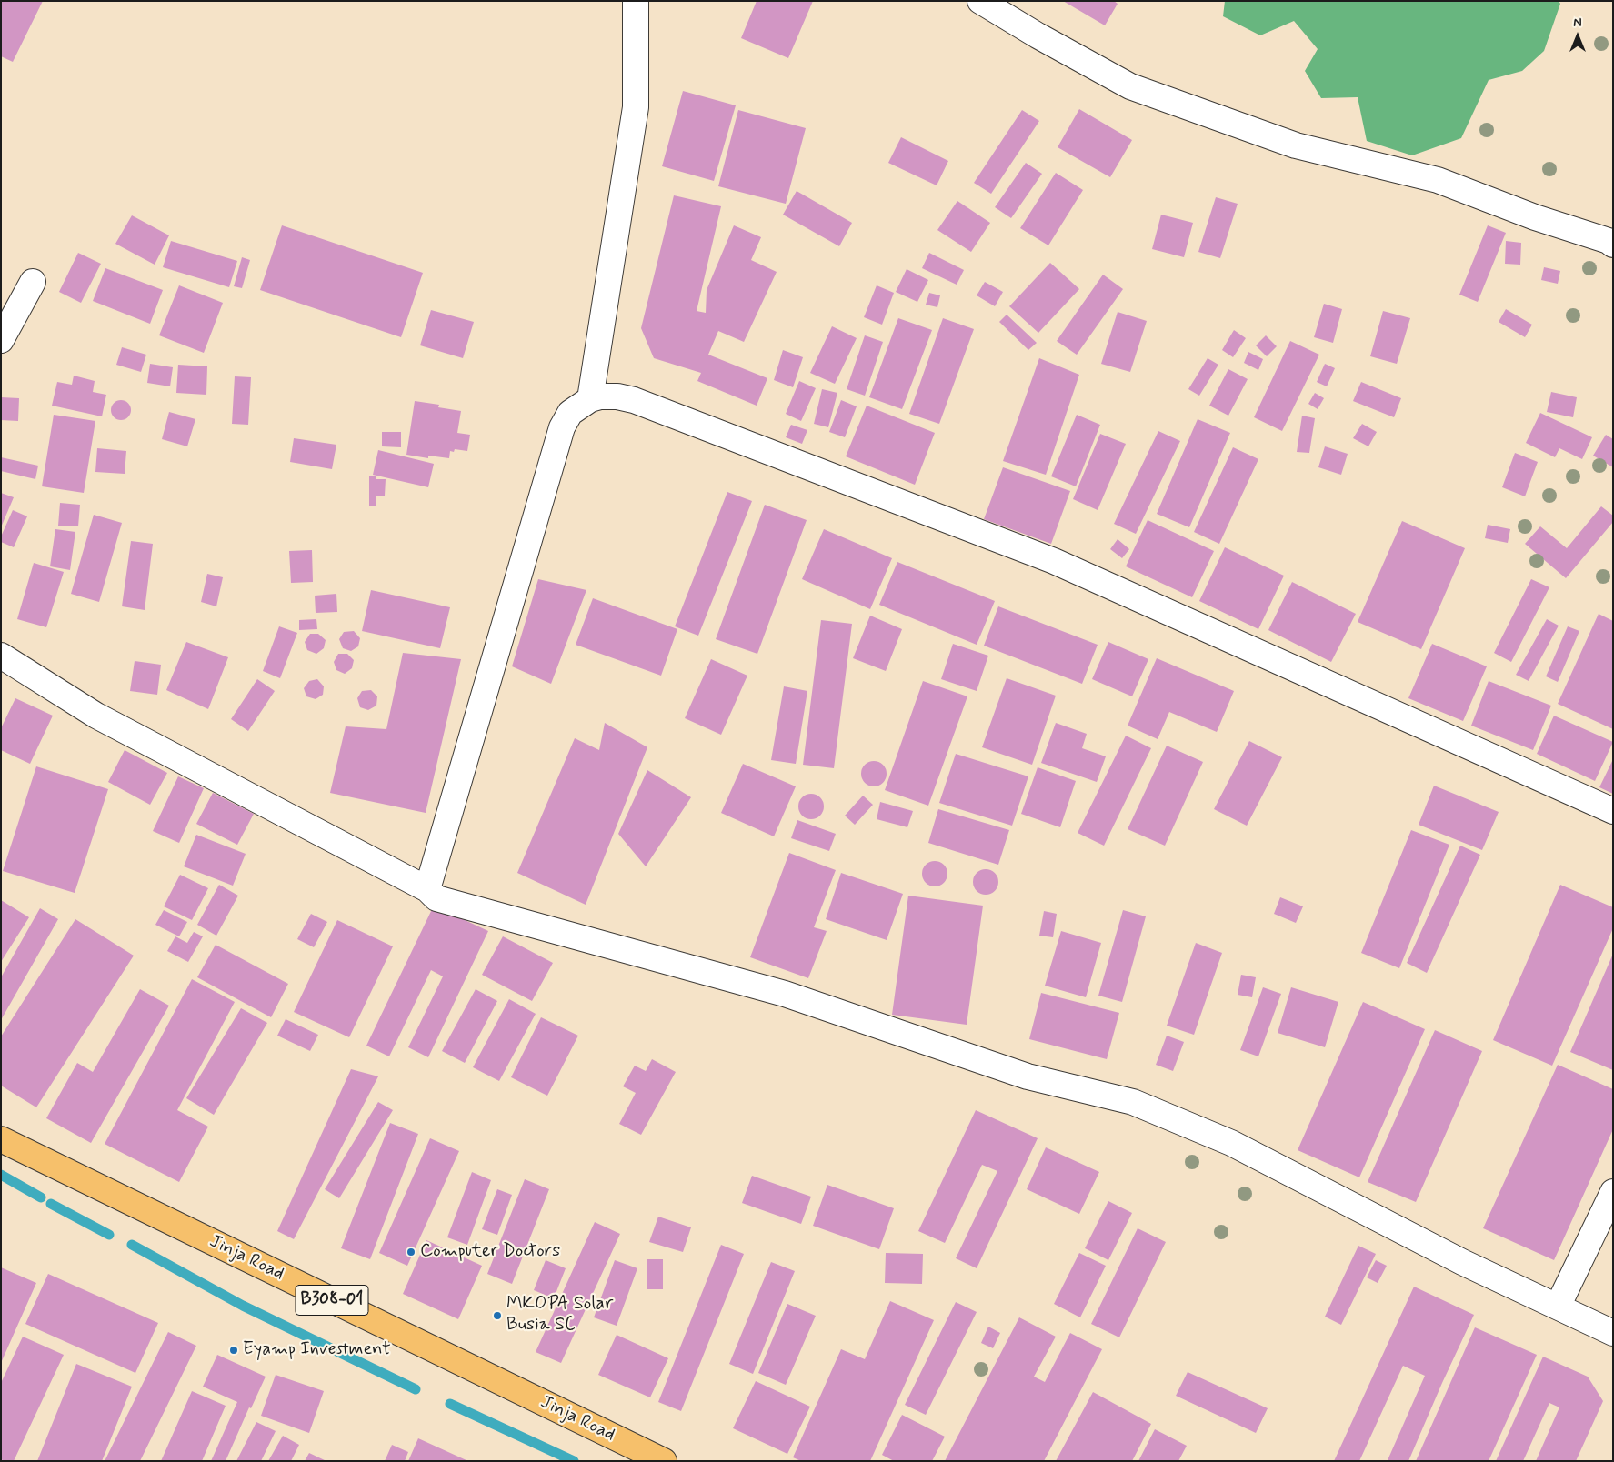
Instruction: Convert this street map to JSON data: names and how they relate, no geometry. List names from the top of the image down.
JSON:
{
  "streets": {
    "main road": ["Jinja Road", "B308-01"]
  },
  "places": ["Computer Doctors", "MKOPA Solar Busia SC", "Eyamp Investment"],
  "north": "top"
}
